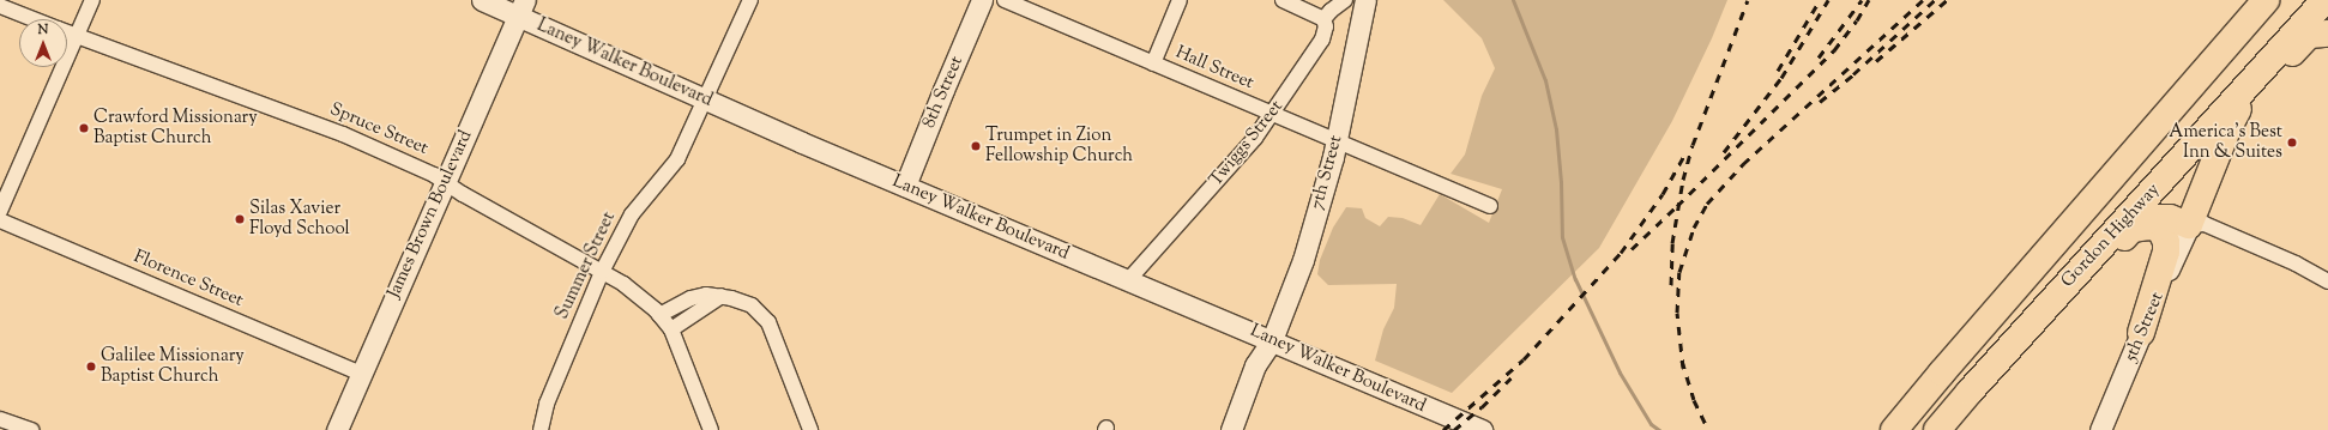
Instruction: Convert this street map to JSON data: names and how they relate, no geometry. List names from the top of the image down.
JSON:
{
  "streets": {
    "highway": ["Gordon Highway"],
    "main road": [
      "Laney Walker Boulevard",
      "8th Street",
      "7th Street",
      "James Brown Boulevard",
      "5th Street"
    ],
    "street": [
      "Hall Street",
      "Spruce Street",
      "Twiggs Street",
      "Summer Street",
      "Florence Street"
    ]
  },
  "crossings": [
    ["Laney Walker Boulevard", "8th Street"],
    ["Laney Walker Boulevard", "Twiggs Street"],
    ["Laney Walker Boulevard", "7th Street"],
    ["Laney Walker Boulevard", "James Brown Boulevard"],
    ["Laney Walker Boulevard", "Summer Street"],
    ["Hall Street", "Twiggs Street"],
    ["Hall Street", "7th Street"],
    ["Spruce Street", "James Brown Boulevard"],
    ["Spruce Street", "Summer Street"],
    ["James Brown Boulevard", "Florence Street"]
  ],
  "places": [
    "Crawford Missionary Baptist Church",
    "America's Best Inn & Suites",
    "Trumpet in Zion Fellowship Church",
    "Silas Xavier Floyd School",
    "Galilee Missionary Baptist Church"
  ],
  "north": "top"
}
